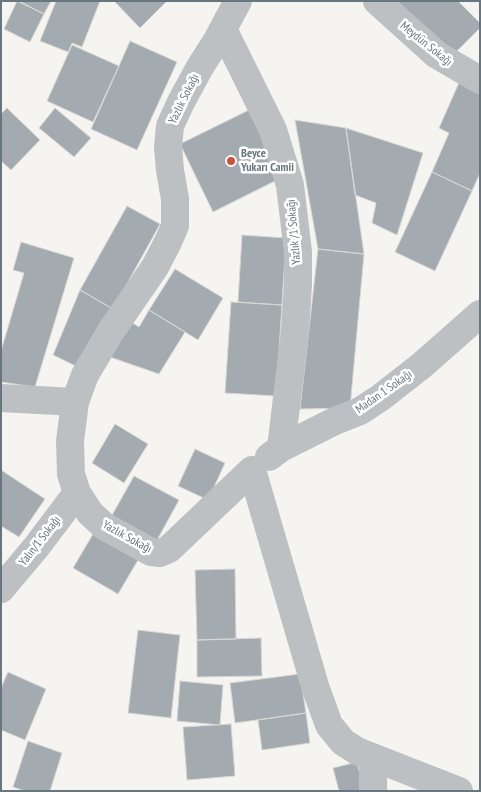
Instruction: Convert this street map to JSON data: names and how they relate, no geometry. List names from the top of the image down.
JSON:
{
  "streets": {
    "street": [
      "Meydün Sokağı",
      "Yazlık Sokağı",
      "Yazlık /1 Sokağı",
      "Madan 1 Sokağı",
      "Yalın/1 Sokağı"
    ]
  },
  "crossings": [
    ["Yazlık Sokağı", "Yazlık /1 Sokağı"],
    ["Yazlık Sokağı", "Madan 1 Sokağı"],
    ["Yazlık Sokağı", "Yalın/1 Sokağı"],
    ["Yazlık /1 Sokağı", "Madan 1 Sokağı"]
  ],
  "places": ["Beyce Yukarı Camii"]
}
